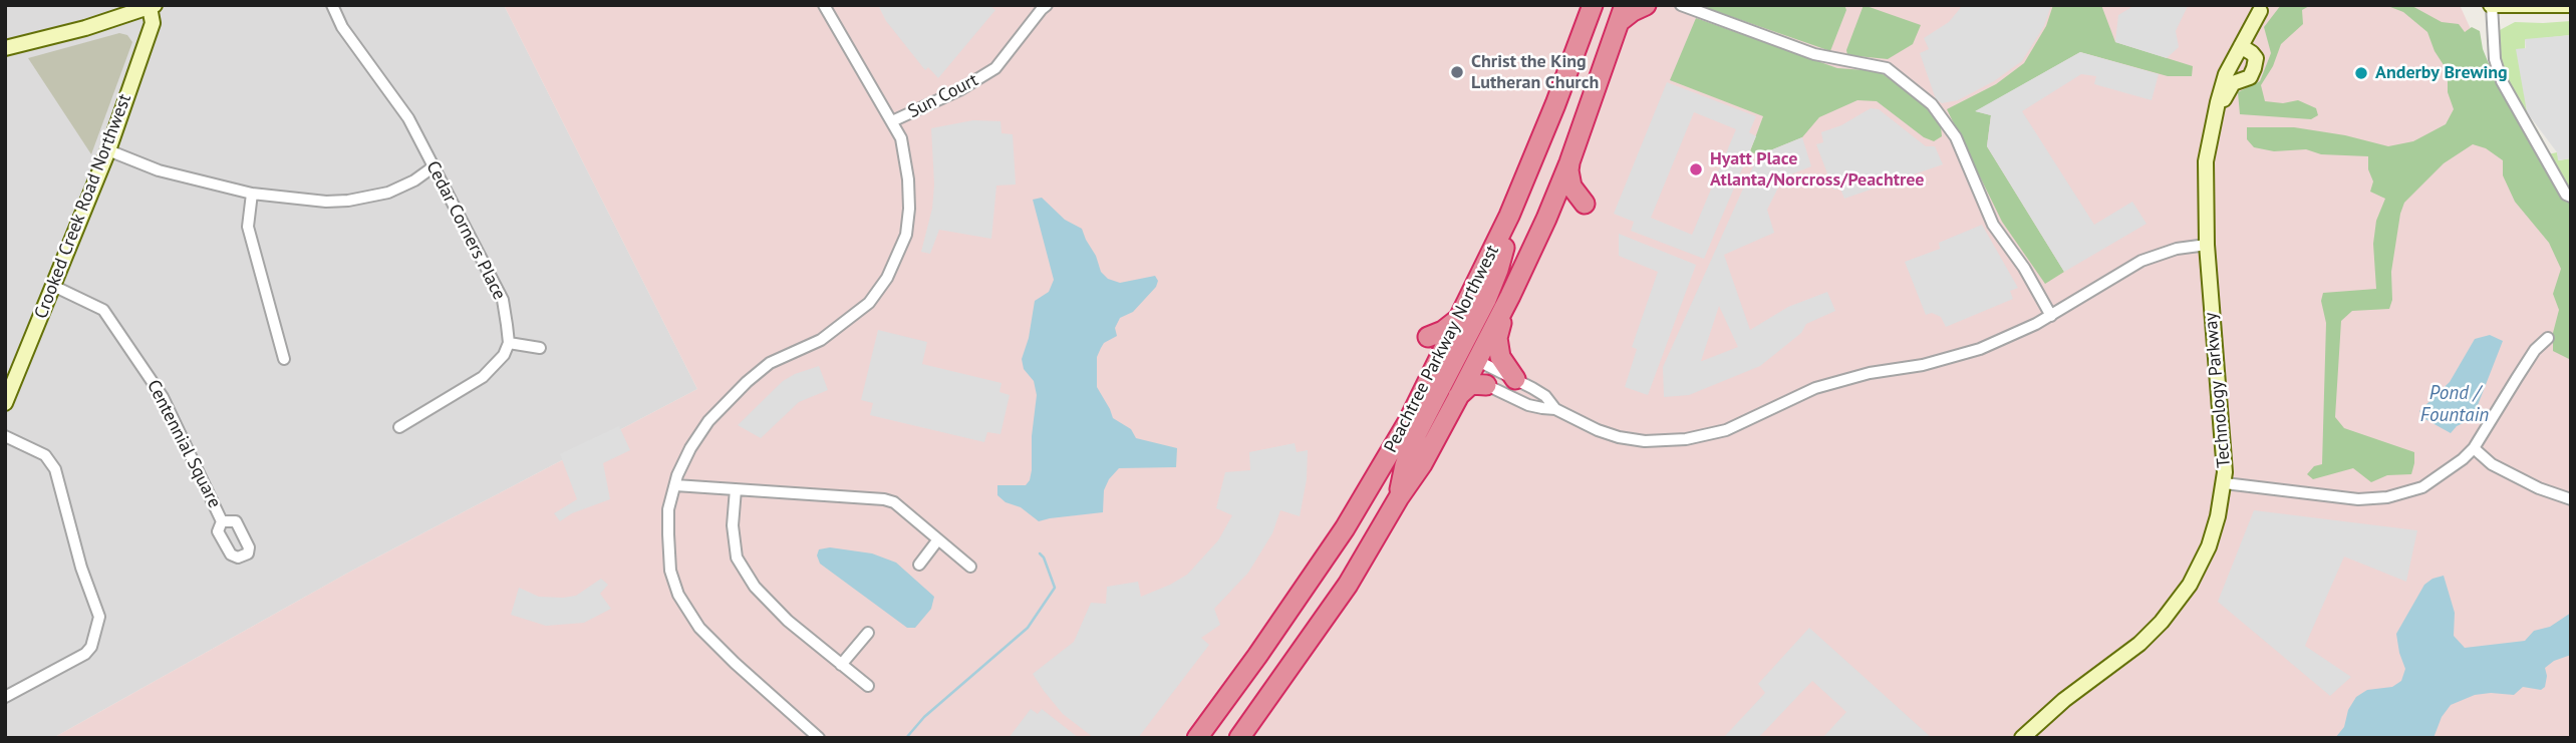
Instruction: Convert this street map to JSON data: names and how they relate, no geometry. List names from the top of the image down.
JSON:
{
  "streets": {
    "highway": ["Peachtree Parkway Northwest"],
    "street": [
      "Sun Court",
      "Crooked Creek Road Northwest",
      "Cedar Corners Place",
      "Technology Parkway",
      "Centennial Square"
    ]
  },
  "crossings": [
    ["Crooked Creek Road Northwest", "Centennial Square"]
  ],
  "water": ["Pond / Fountain"],
  "places": ["Christ the King Lutheran Church", "Anderby Brewing", "Hyatt Place Atlanta/Norcross/Peachtree"]
}
